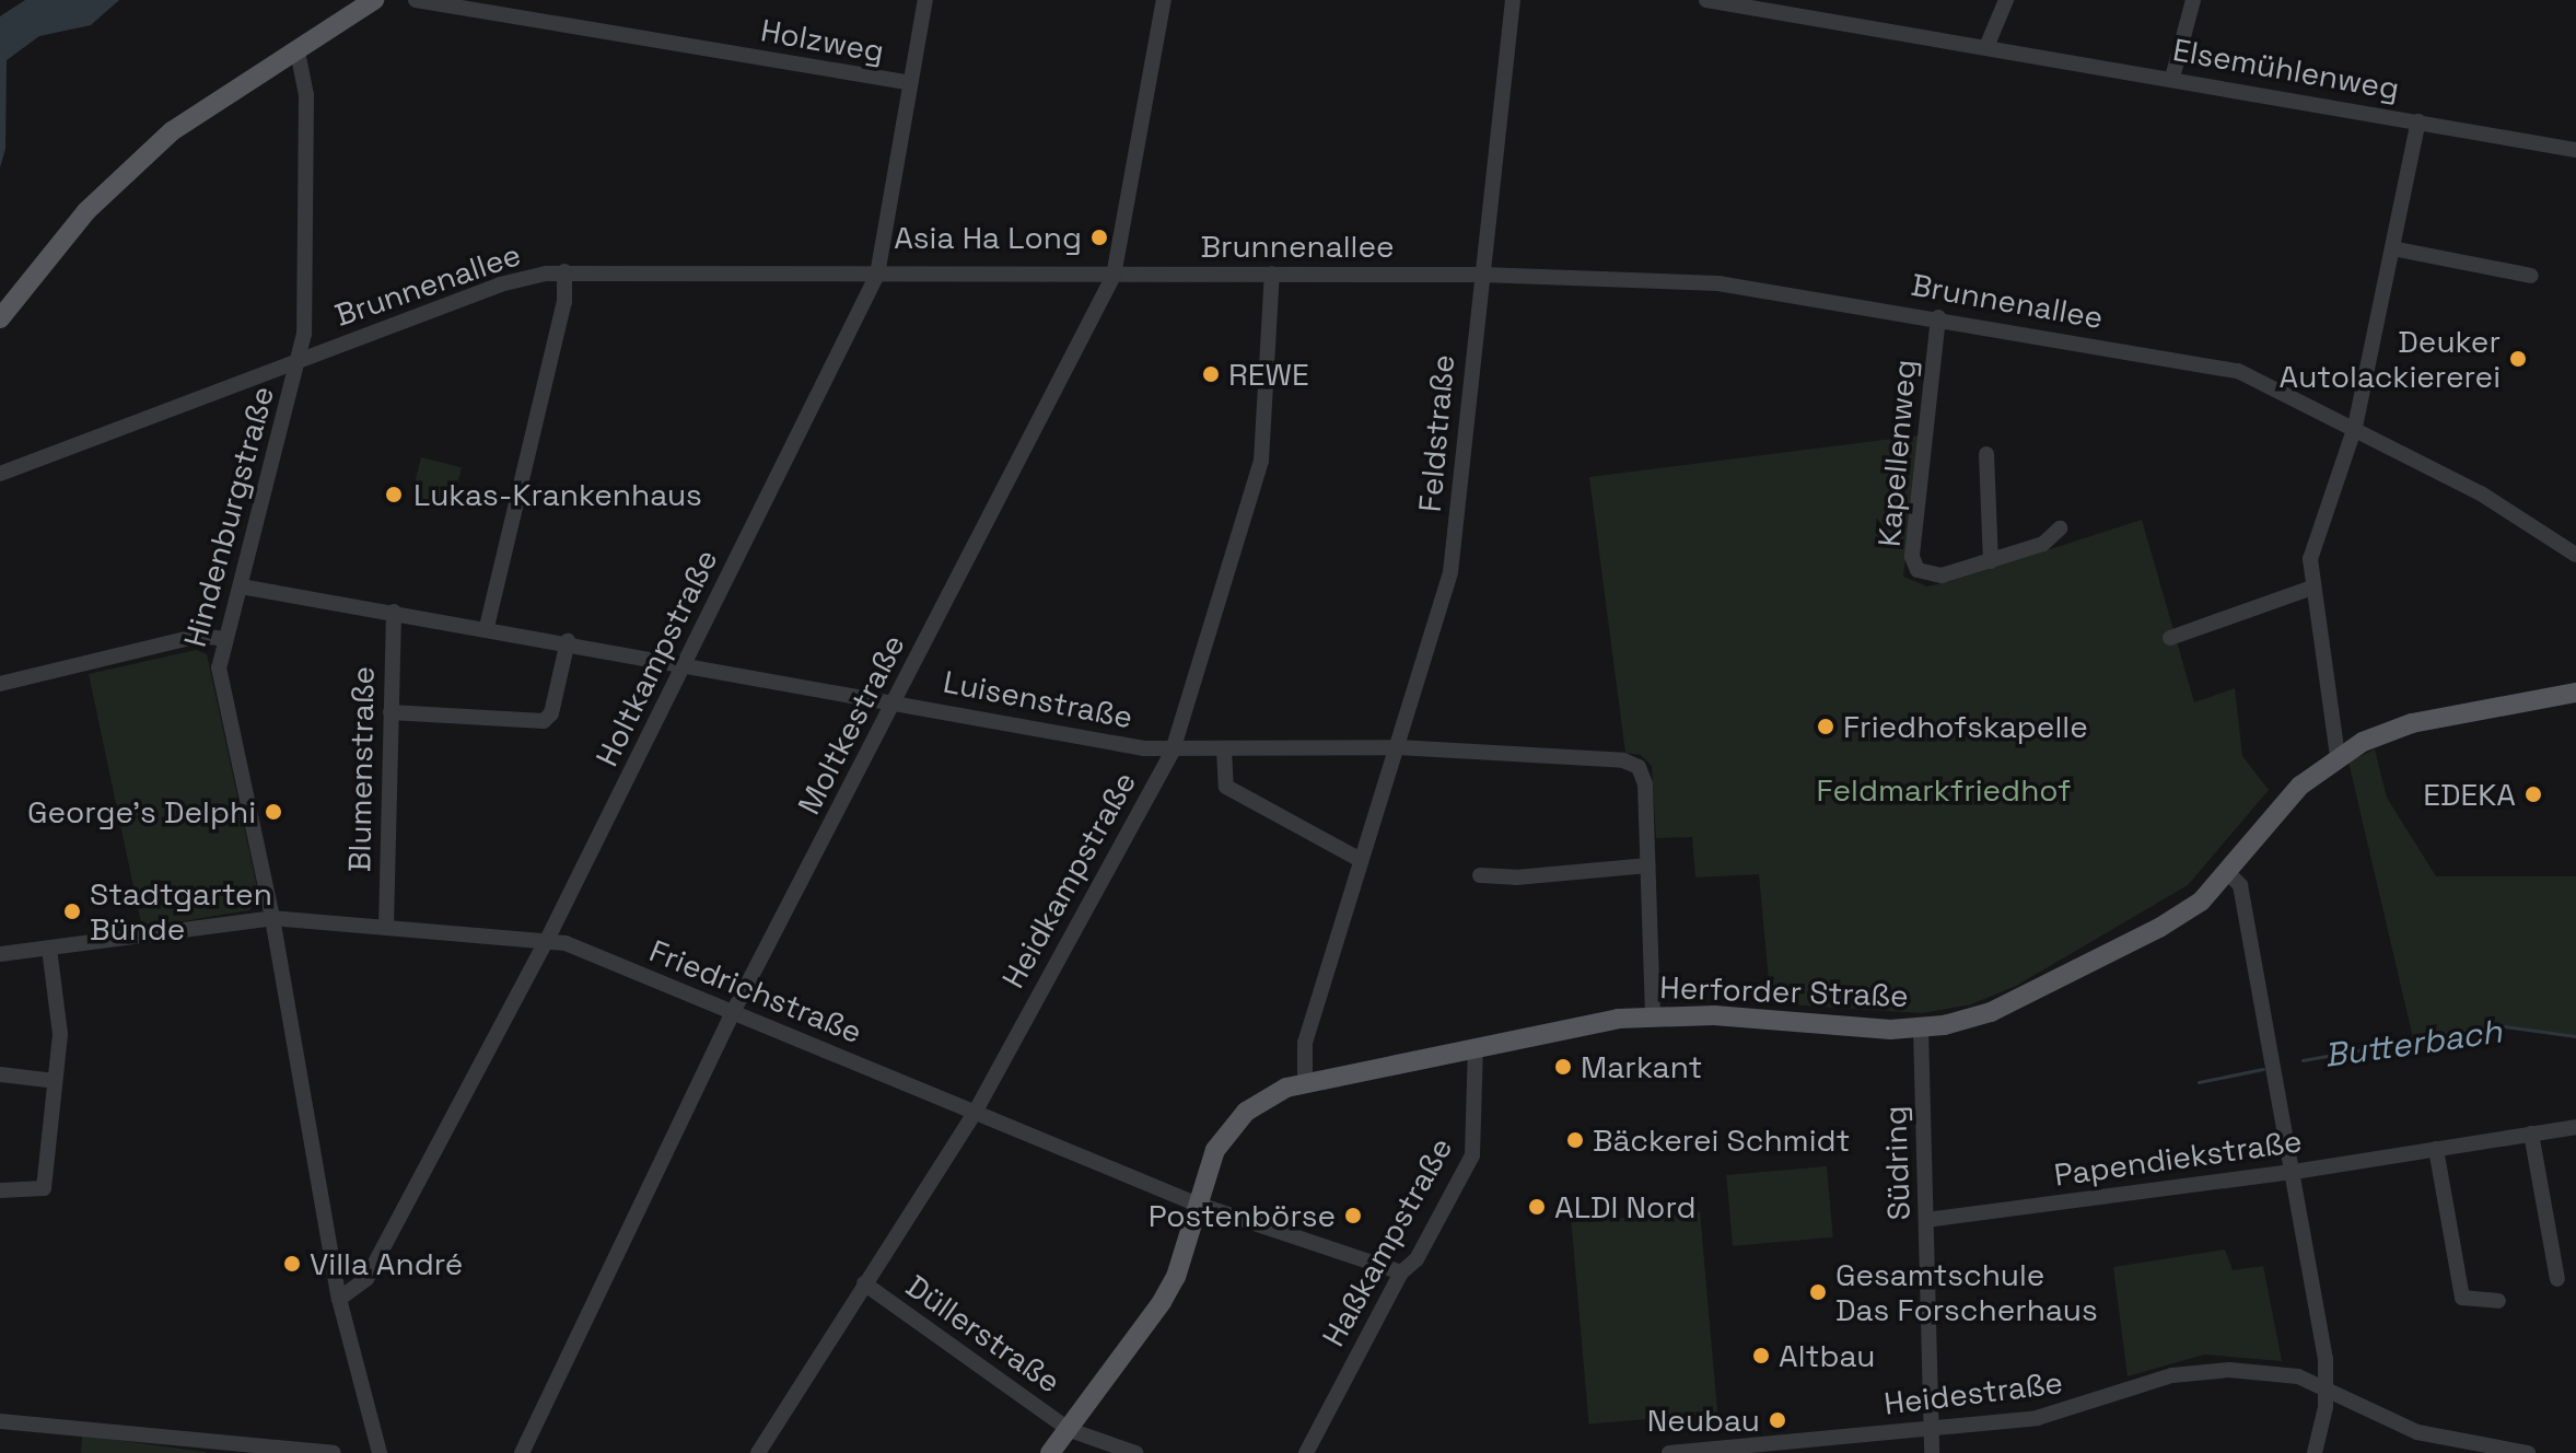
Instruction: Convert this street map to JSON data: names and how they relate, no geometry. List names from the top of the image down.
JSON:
{
  "streets": {
    "main road": ["Herforder Straße"],
    "street": [
      "Holzweg",
      "Elsemühlenweg",
      "Brunnenallee",
      "Feldstraße",
      "Kapellenweg",
      "Hindenburgstraße",
      "Holtkampstraße",
      "Luisenstraße",
      "Moltkestraße",
      "Blumenstraße",
      "Heidkampstraße",
      "Friedrichstraße",
      "Papendiekstraße",
      "Südring",
      "Haßkampstraße",
      "Düllerstraße",
      "Heidestraße"
    ]
  },
  "crossings": [
    ["Holzweg", "Holtkampstraße"],
    ["Brunnenallee", "Feldstraße"],
    ["Brunnenallee", "Kapellenweg"],
    ["Brunnenallee", "Hindenburgstraße"],
    ["Brunnenallee", "Holtkampstraße"],
    ["Brunnenallee", "Moltkestraße"],
    ["Brunnenallee", "Heidkampstraße"],
    ["Feldstraße", "Luisenstraße"],
    ["Feldstraße", "Herforder Straße"],
    ["Hindenburgstraße", "Holtkampstraße"],
    ["Hindenburgstraße", "Luisenstraße"],
    ["Hindenburgstraße", "Friedrichstraße"],
    ["Holtkampstraße", "Luisenstraße"],
    ["Holtkampstraße", "Friedrichstraße"],
    ["Luisenstraße", "Moltkestraße"],
    ["Luisenstraße", "Blumenstraße"],
    ["Luisenstraße", "Heidkampstraße"],
    ["Moltkestraße", "Friedrichstraße"],
    ["Blumenstraße", "Friedrichstraße"],
    ["Heidkampstraße", "Friedrichstraße"],
    ["Heidkampstraße", "Düllerstraße"],
    ["Friedrichstraße", "Herforder Straße"],
    ["Friedrichstraße", "Haßkampstraße"],
    ["Herforder Straße", "Südring"],
    ["Herforder Straße", "Haßkampstraße"],
    ["Herforder Straße", "Düllerstraße"],
    ["Papendiekstraße", "Südring"],
    ["Südring", "Heidestraße"]
  ],
  "water": ["Butterbach"],
  "parks": ["Feldmarkfriedhof"],
  "places": [
    "Asia Ha Long",
    "Deuker Autolackiererei",
    "REWE",
    "Lukas-Krankenhaus",
    "Friedhofskapelle",
    "EDEKA",
    "George's Delphi",
    "Stadtgarten Bünde",
    "Markant",
    "Bäckerei Schmidt",
    "ALDI Nord",
    "Postenbörse",
    "Villa André",
    "Gesamtschule Das Forscherhaus",
    "Altbau",
    "Neubau"
  ]
}
